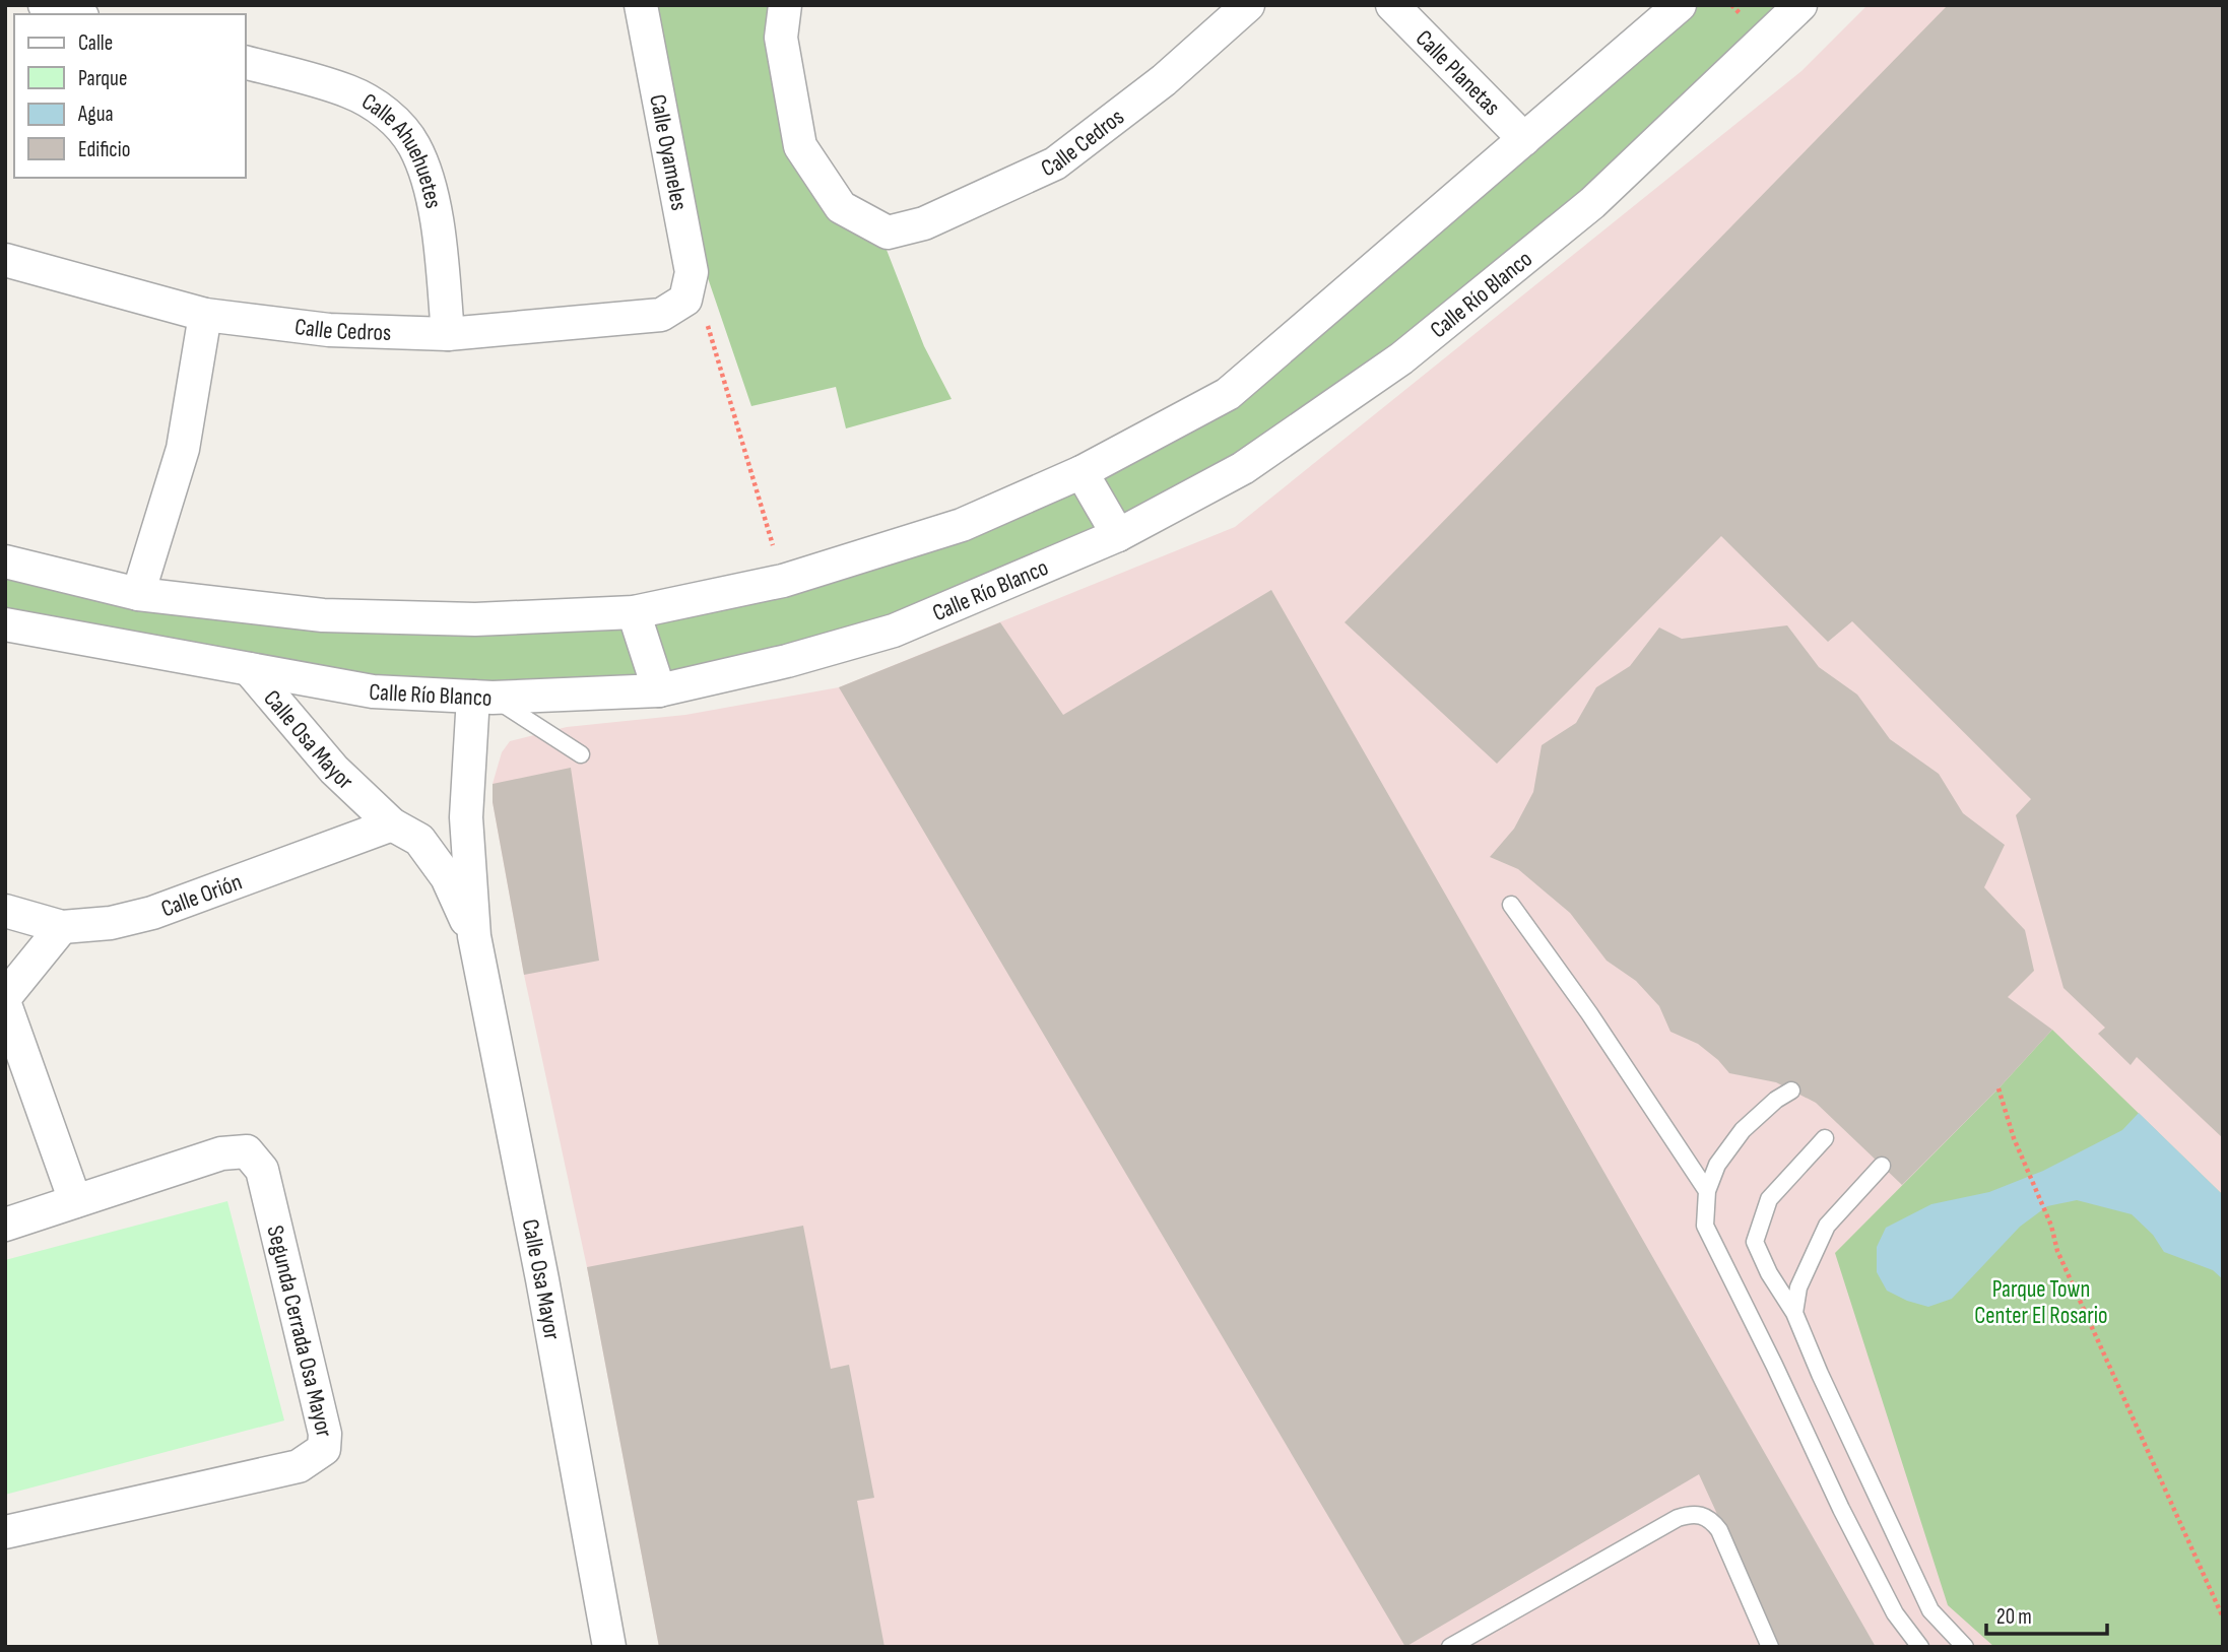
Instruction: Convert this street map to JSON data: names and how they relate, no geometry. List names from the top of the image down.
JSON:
{
  "streets": {
    "street": [
      "Calle Planetas",
      "Calle Cedros",
      "Calle Oyameles",
      "Calle Ahuehuetes",
      "Calle Río Blanco",
      "Calle Osa Mayor",
      "Calle Orión",
      "Segunda Cerrada Osa Mayor"
    ]
  },
  "crossings": [
    ["Calle Cedros", "Calle Oyameles"],
    ["Calle Cedros", "Calle Ahuehuetes"],
    ["Calle Río Blanco", "Calle Osa Mayor"],
    ["Calle Osa Mayor", "Calle Orión"]
  ],
  "parks": ["Parque Town Center El Rosario"],
  "legend": [
    "Calle",
    "Parque",
    "Agua",
    "Edificio"
  ],
  "scale_bar": "20 m"
}
